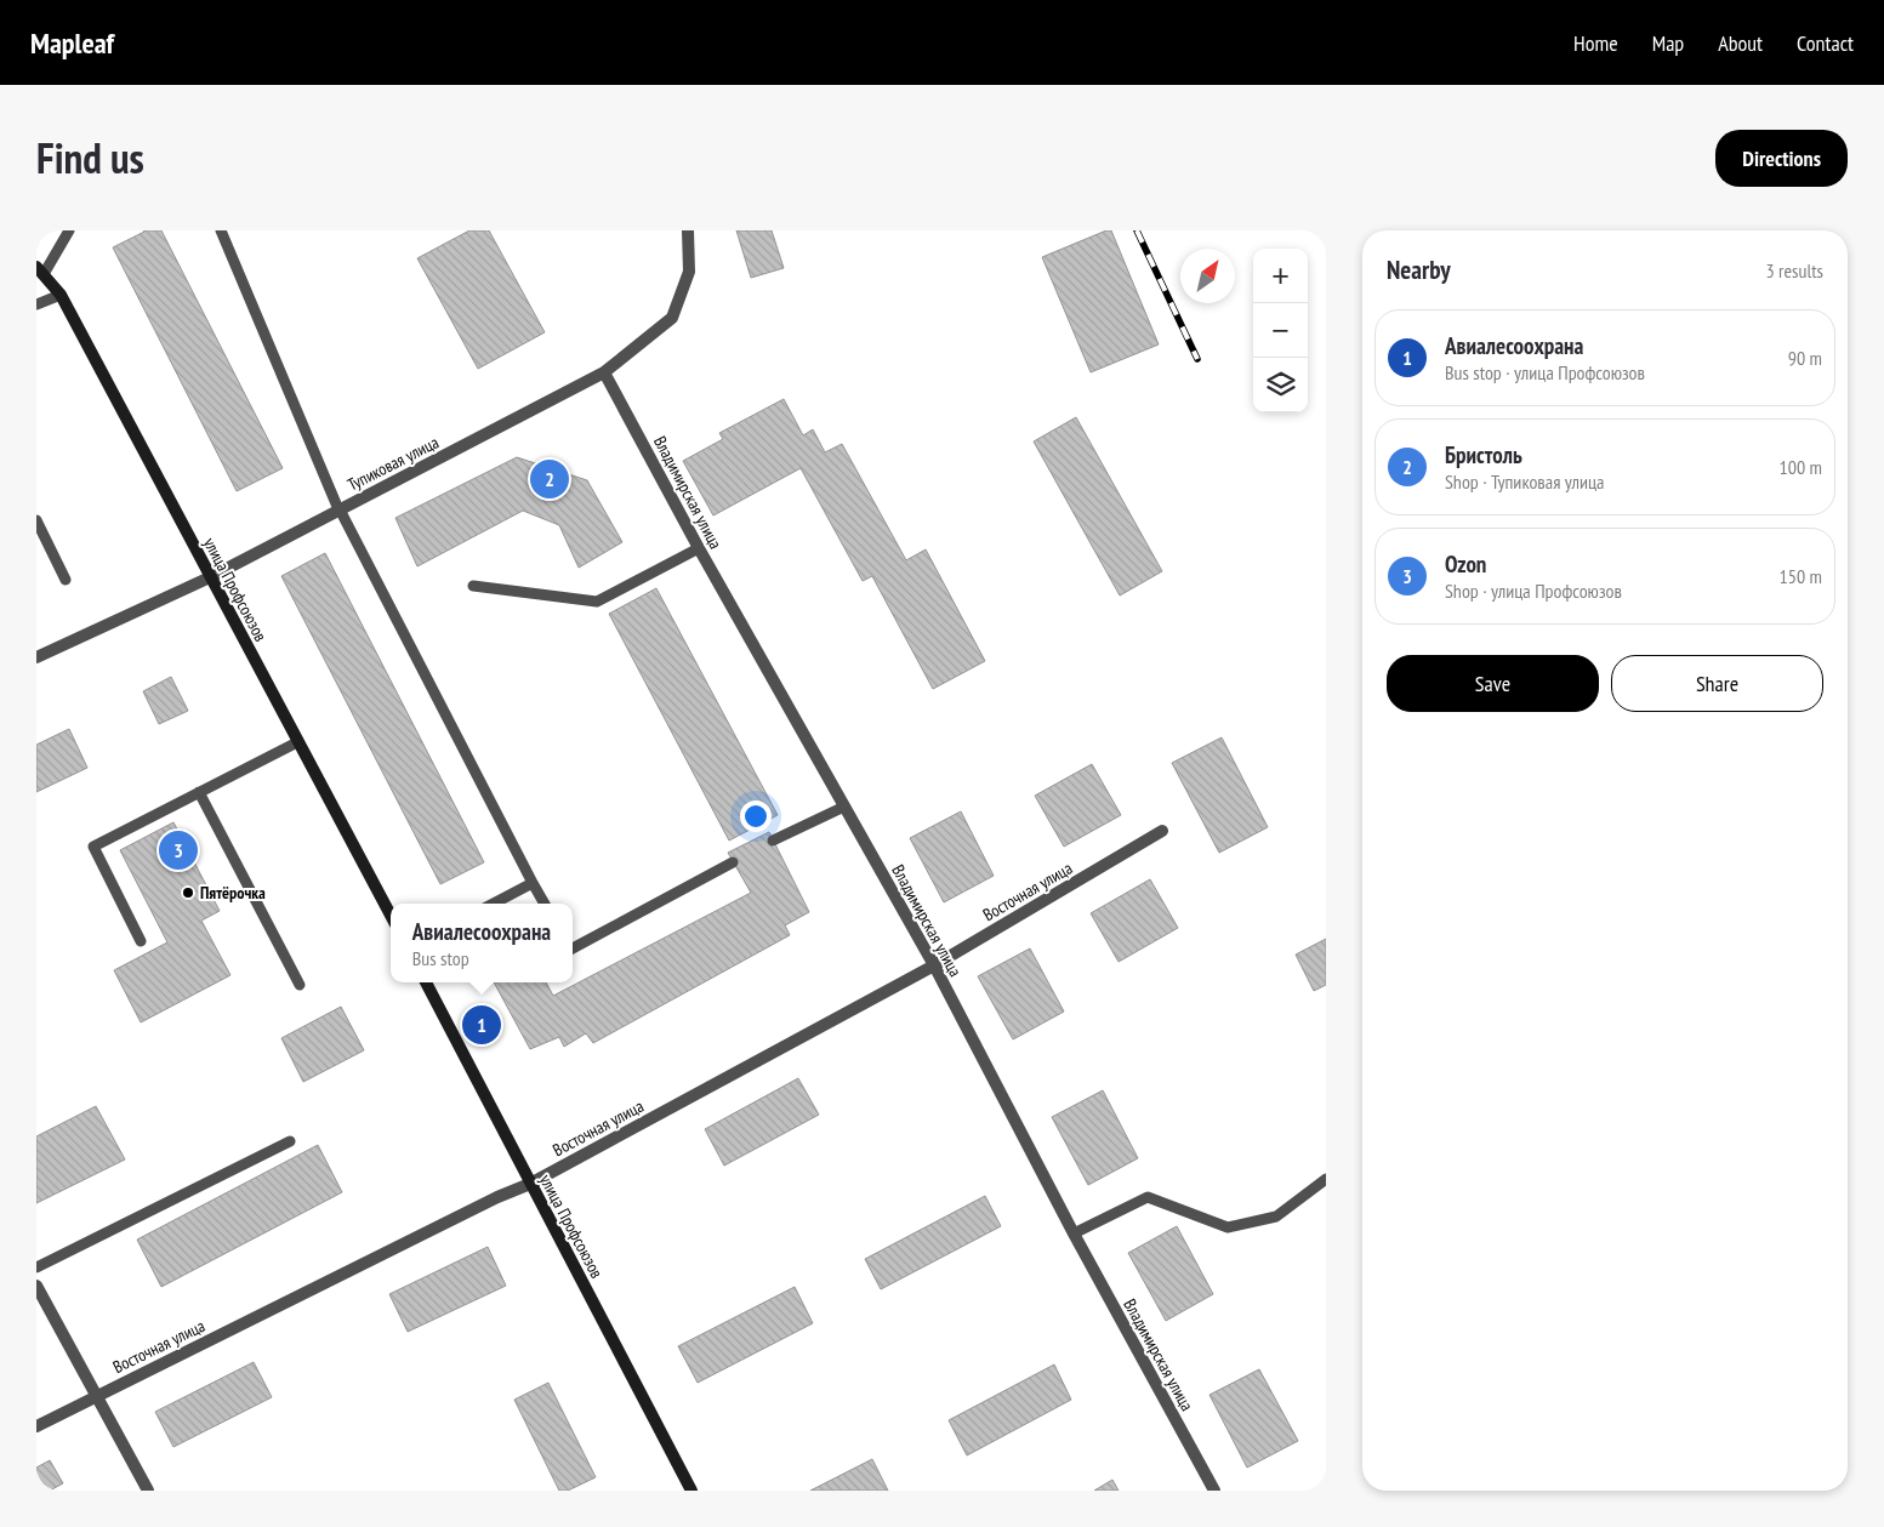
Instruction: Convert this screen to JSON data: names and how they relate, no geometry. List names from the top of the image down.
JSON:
{
  "streets": {
    "main road": ["улица Профсоюзов"],
    "street": ["Тупиковая улица", "Владимирская улица", "Восточная улица"]
  },
  "crossings": [
    ["Тупиковая улица", "Владимирская улица"],
    ["Тупиковая улица", "улица Профсоюзов"],
    ["Владимирская улица", "Восточная улица"],
    ["улица Профсоюзов", "Восточная улица"]
  ],
  "places": ["Пятёрочка"],
  "north": "top right",
  "page": {
    "header": "Mapleaf",
    "nav": [
      "Home",
      "Map",
      "About",
      "Contact"
    ],
    "title": "Find us",
    "buttons": [
      "Directions",
      ["Save", "Share"]
    ],
    "heading": ["Nearby", "3 results"],
    "map_buttons": ["+", "−"],
    "list": [
      {
        "mark": "1",
        "name": "Авиалесоохрана",
        "note": "Bus stop · улица Профсоюзов",
        "value": "90 m"
      },
      {
        "mark": "2",
        "name": "Бристоль",
        "note": "Shop · Тупиковая улица",
        "value": "100 m"
      },
      {
        "mark": "3",
        "name": "Ozon",
        "note": "Shop · улица Профсоюзов",
        "value": "150 m"
      }
    ],
    "pins": ["2", "3", "1"],
    "popup": ["Авиалесоохрана", "Bus stop"]
  }
}
